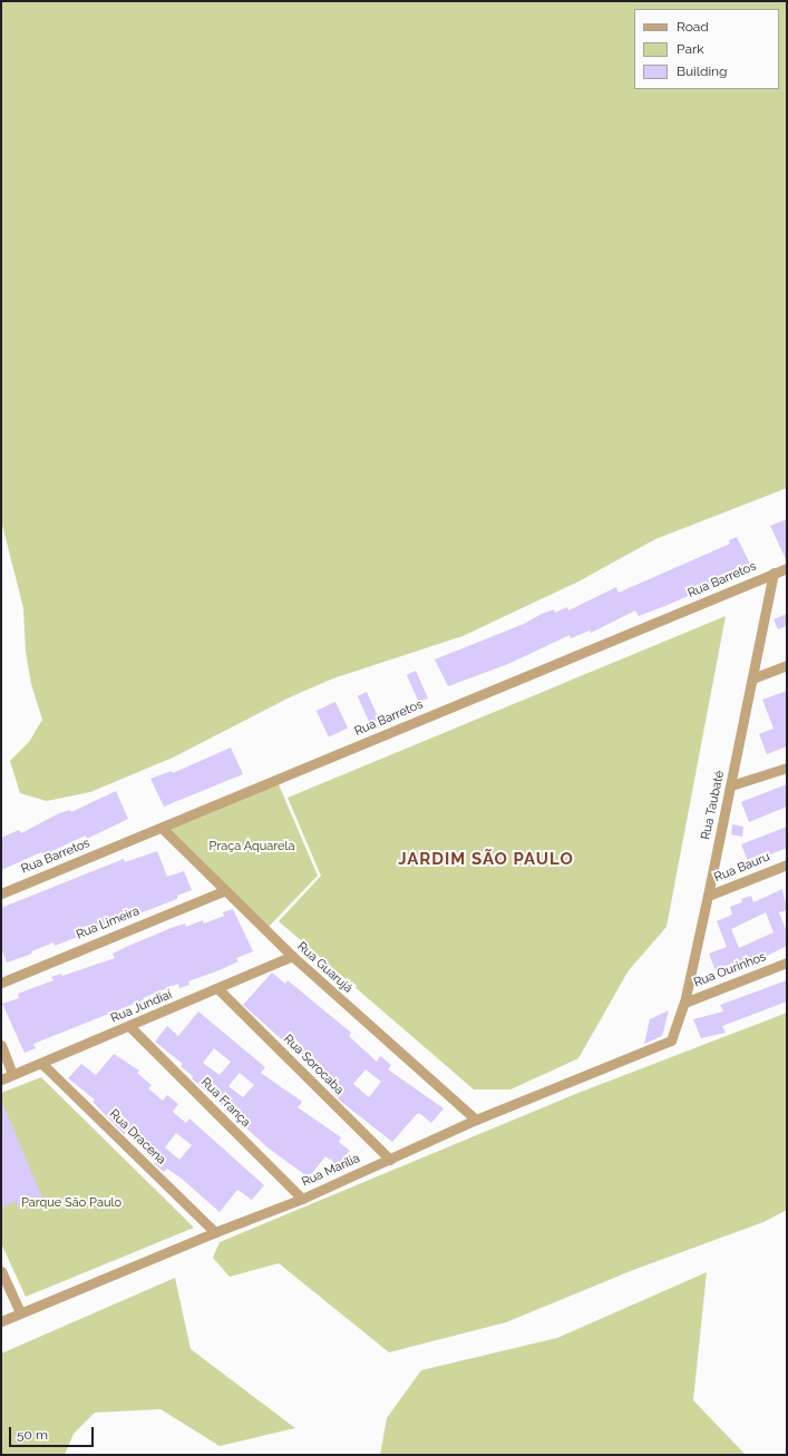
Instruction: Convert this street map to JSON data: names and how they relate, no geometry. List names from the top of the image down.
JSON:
{
  "streets": {
    "street": [
      "Rua Barretos",
      "Rua Taubaté",
      "Rua Bauru",
      "Rua Limeira",
      "Rua Guarujá",
      "Rua Ourinhos",
      "Rua Jundiaí",
      "Rua Sorocaba",
      "Rua França",
      "Rua Dracena",
      "Rua Marília"
    ]
  },
  "crossings": [
    ["Rua Barretos", "Rua Taubaté"],
    ["Rua Barretos", "Rua Guarujá"],
    ["Rua Taubaté", "Rua Bauru"],
    ["Rua Taubaté", "Rua Ourinhos"],
    ["Rua Taubaté", "Rua Marília"],
    ["Rua Limeira", "Rua Guarujá"],
    ["Rua Guarujá", "Rua Jundiaí"],
    ["Rua Guarujá", "Rua Marília"],
    ["Rua Jundiaí", "Rua Sorocaba"],
    ["Rua Jundiaí", "Rua França"],
    ["Rua Jundiaí", "Rua Dracena"],
    ["Rua Sorocaba", "Rua Marília"],
    ["Rua França", "Rua Marília"],
    ["Rua Dracena", "Rua Marília"]
  ],
  "districts": ["JARDIM SÃO PAULO"],
  "parks": ["Praça Aquarela", "Parque São Paulo"],
  "legend": ["Road", "Park", "Building"],
  "scale_bar": "50 m"
}
